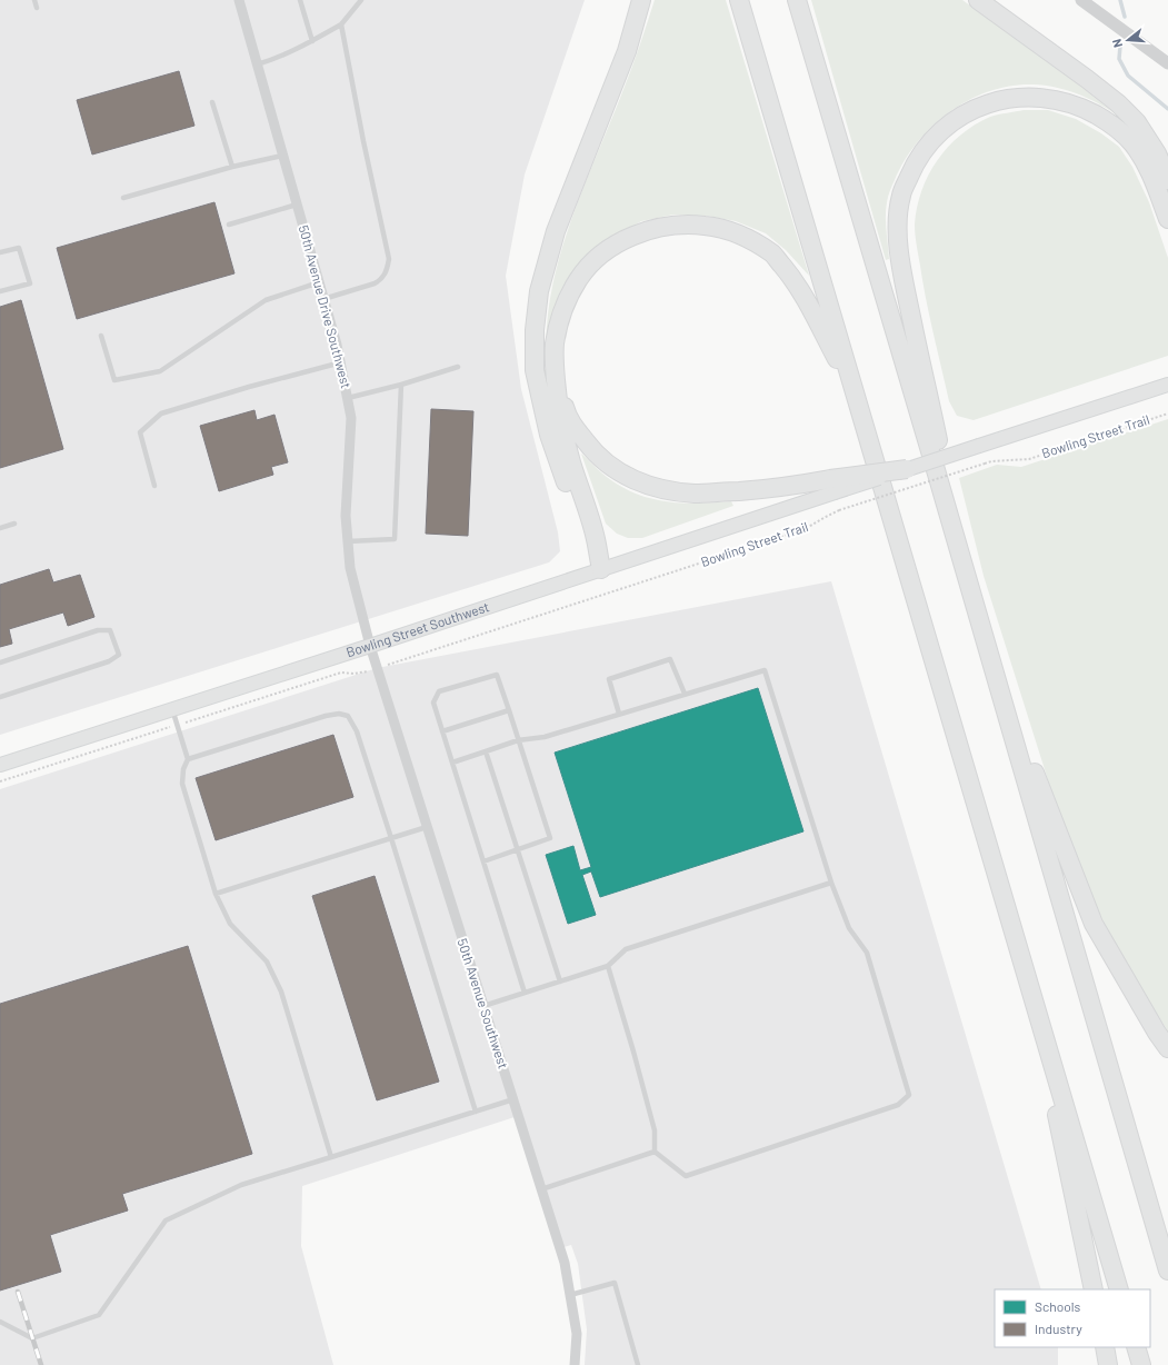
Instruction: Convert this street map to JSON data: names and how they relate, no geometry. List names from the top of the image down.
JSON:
{
  "streets": {
    "main road": ["Bowling Street Southwest"],
    "street": ["50th Avenue Drive Southwest", "50th Avenue Southwest"],
    "path": ["Bowling Street Trail"]
  },
  "crossings": [
    ["50th Avenue Drive Southwest", "Bowling Street Southwest"],
    ["50th Avenue Drive Southwest", "50th Avenue Southwest"],
    ["Bowling Street Southwest", "50th Avenue Southwest"]
  ],
  "legend": ["Schools", "Industry"],
  "north": "left"
}
